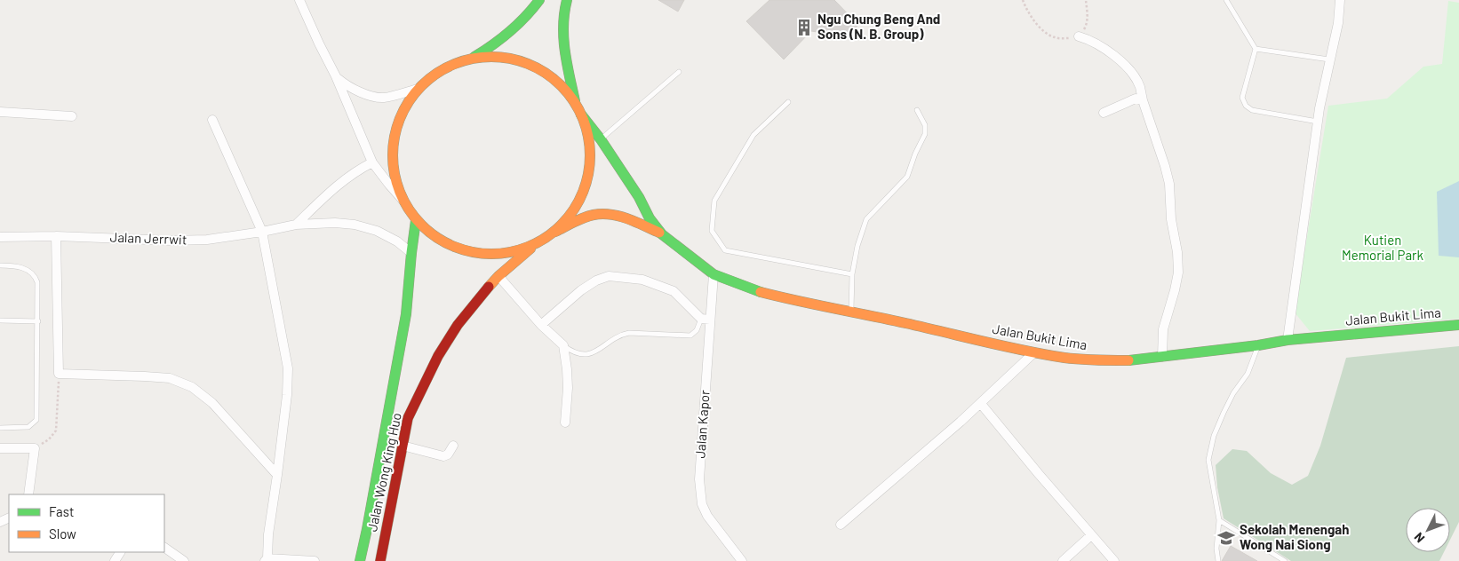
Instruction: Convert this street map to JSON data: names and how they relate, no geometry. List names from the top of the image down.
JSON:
{
  "streets": {
    "main road": ["Jalan Bukit Lima", "Jalan Wong King Huo"],
    "street": ["Jalan Jerrwit", "Jalan Kapor"]
  },
  "crossings": [
    ["Jalan Jerrwit", "Jalan Wong King Huo"],
    ["Jalan Bukit Lima", "Jalan Kapor"]
  ],
  "parks": ["Kutien Memorial Park"],
  "places": {
    "building": ["Ngu Chung Beng And Sons (N. B. Group)"],
    "school or university": ["Sekolah Menengah Wong Nai Siong"]
  },
  "legend": ["Fast", "Slow"],
  "north": "bottom left"
}
